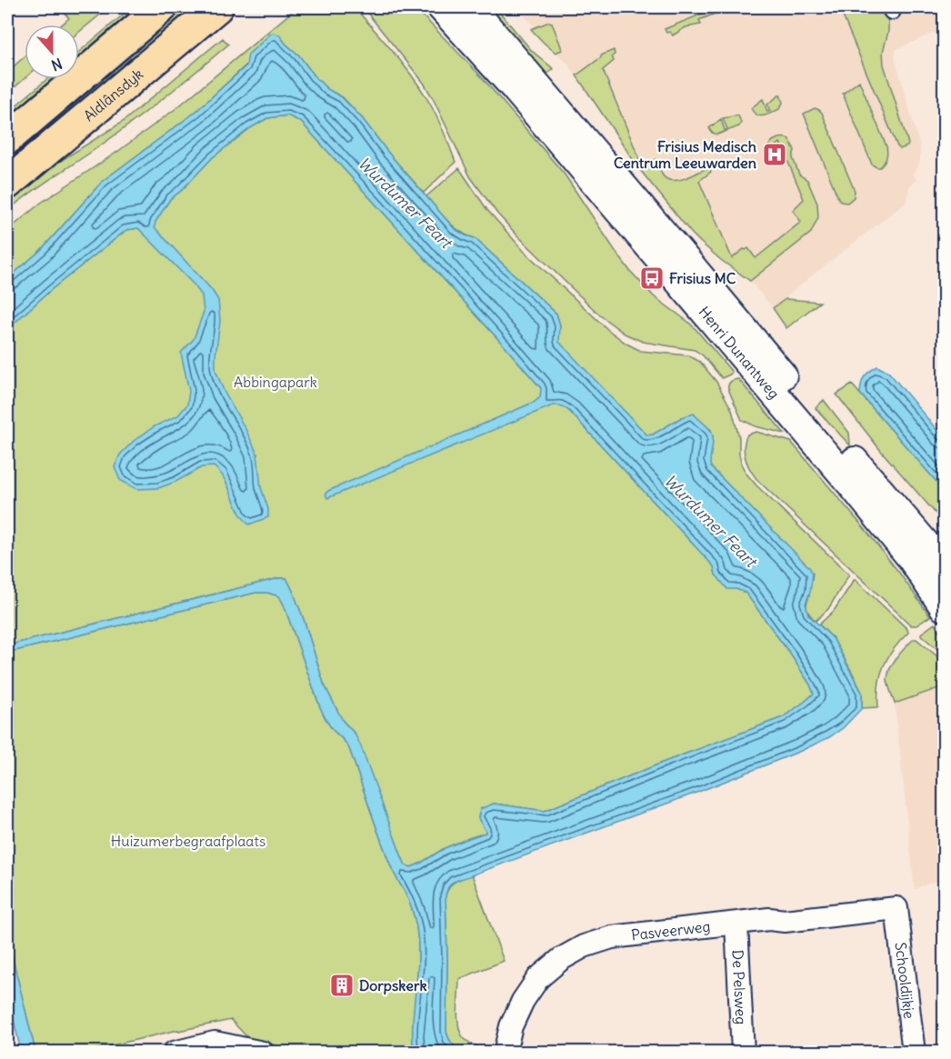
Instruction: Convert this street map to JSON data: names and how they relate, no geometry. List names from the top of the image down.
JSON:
{
  "streets": {
    "main road": ["Aldlânsdyk"],
    "street": [
      "Henri Dunantweg",
      "Pasveerweg",
      "Schooldijkje",
      "De Pelsweg"
    ]
  },
  "crossings": [
    ["Pasveerweg", "Schooldijkje"],
    ["Pasveerweg", "De Pelsweg"]
  ],
  "water": ["Wurdumer Feart"],
  "parks": ["Abbingapark", "Huizumerbegraafplaats"],
  "places": {
    "hospital": ["Frisius Medisch Centrum Leeuwarden"],
    "bus stop": ["Frisius MC"],
    "building": ["Dorpskerk"]
  },
  "north": "bottom"
}
